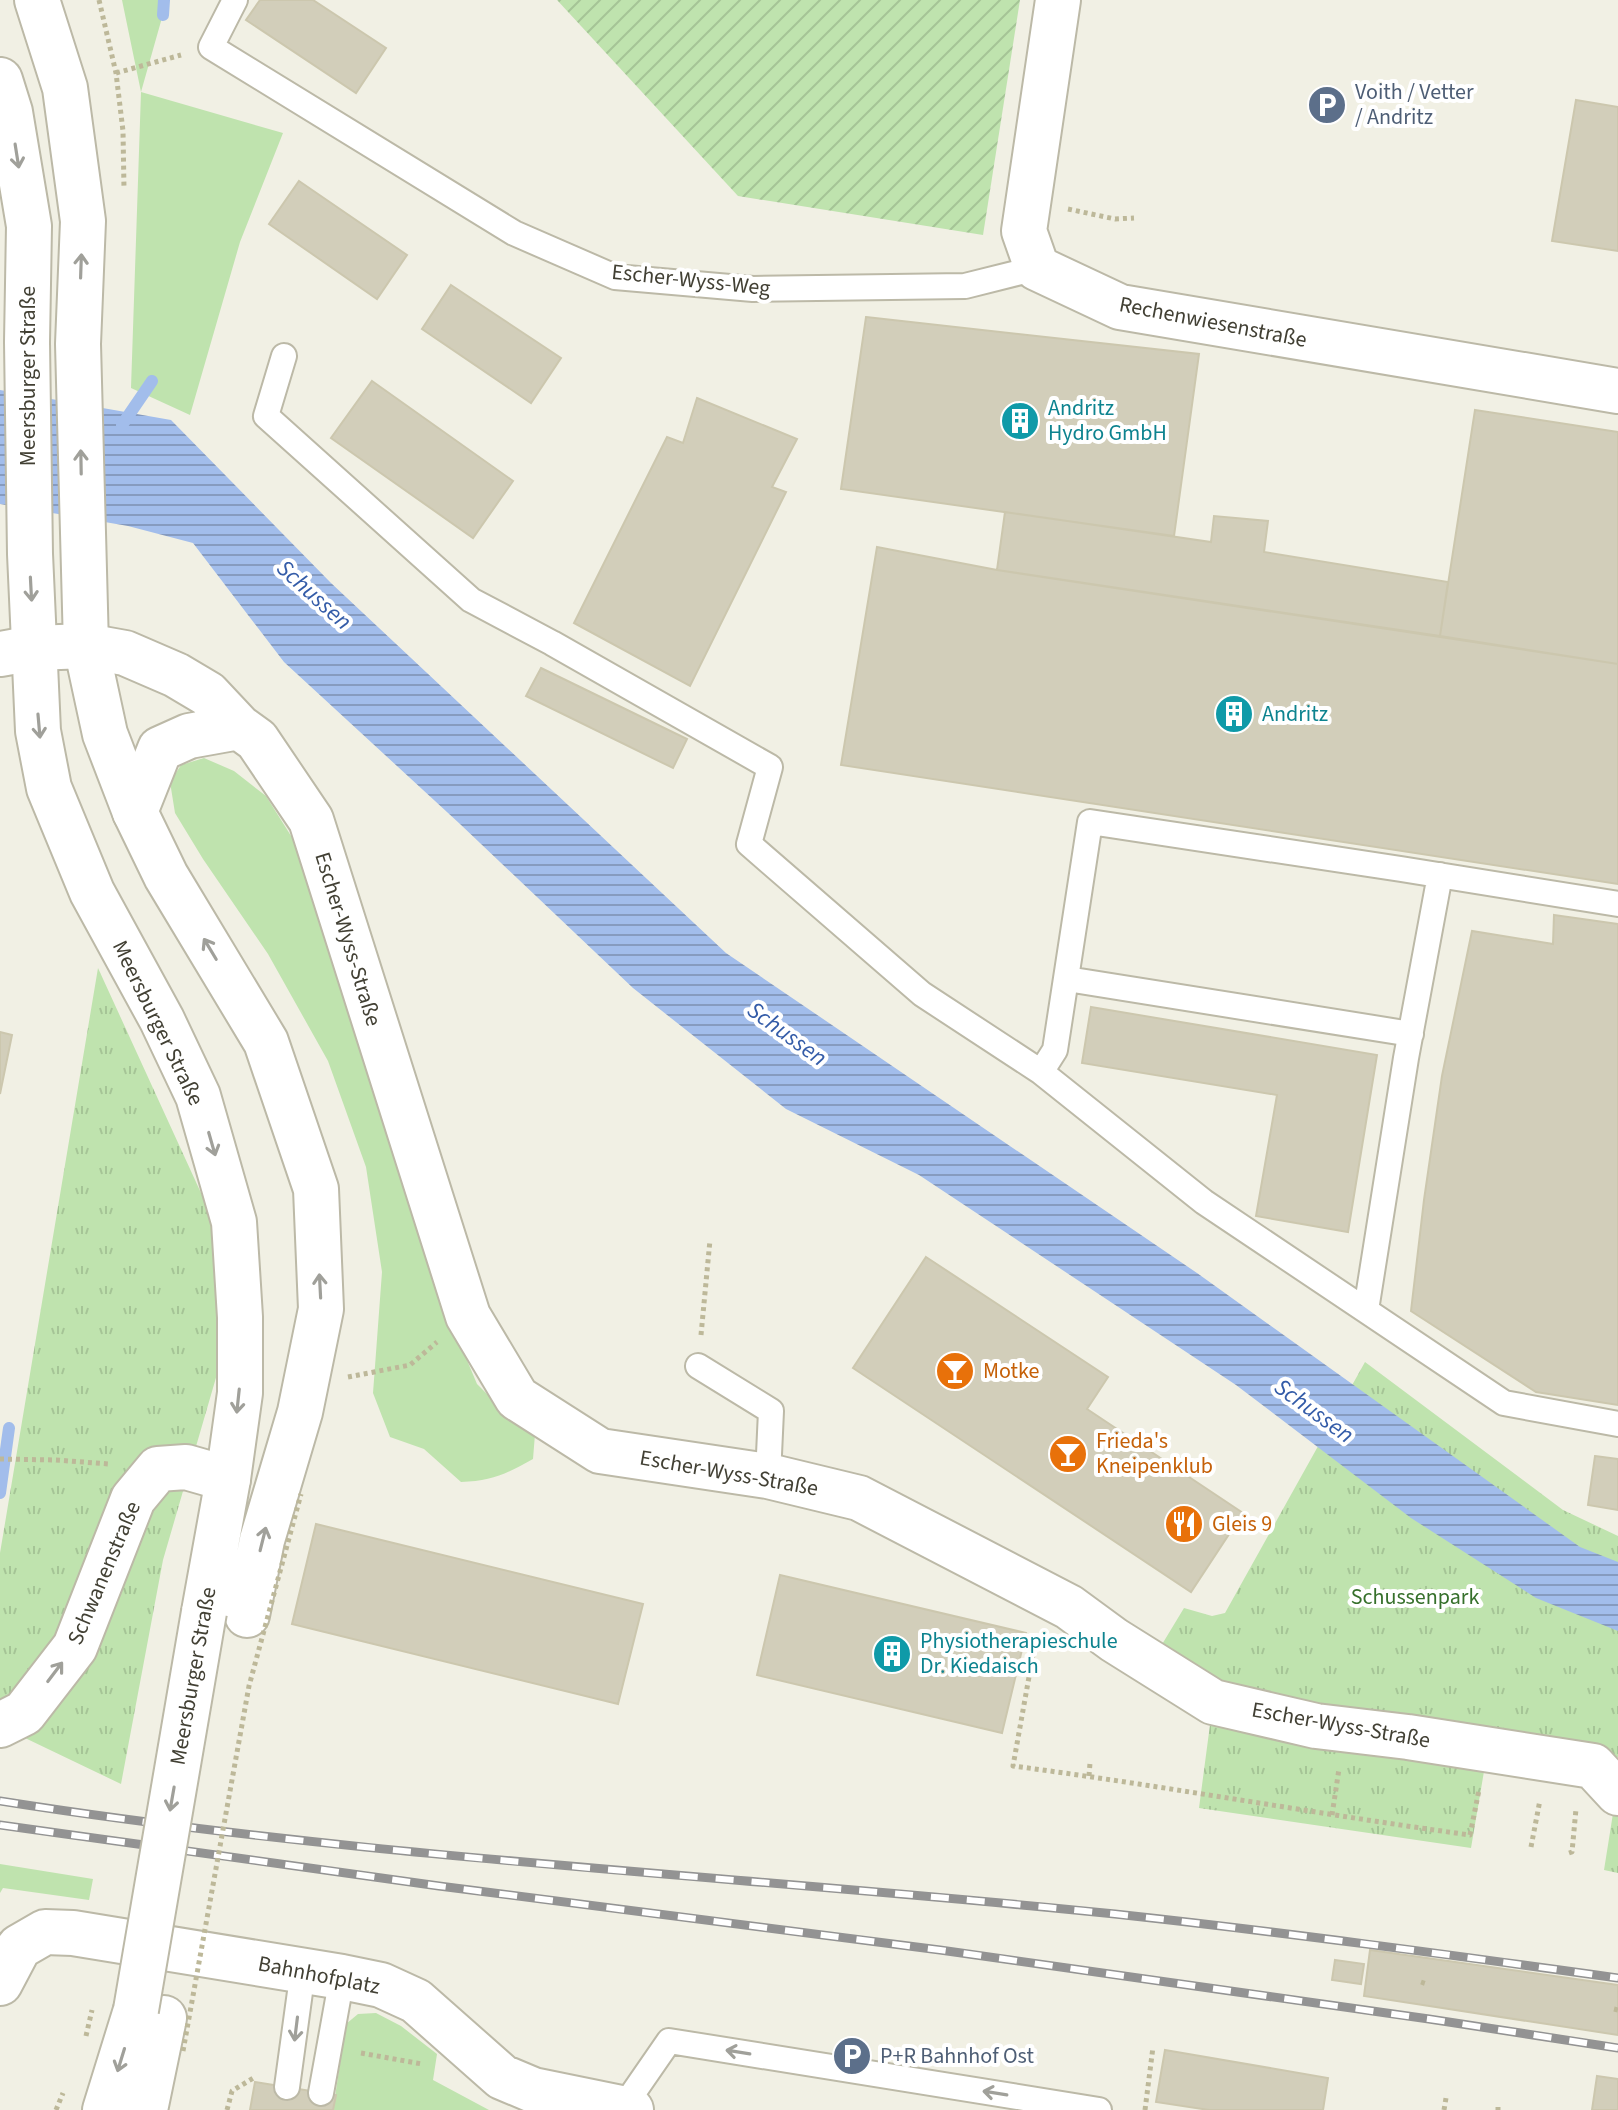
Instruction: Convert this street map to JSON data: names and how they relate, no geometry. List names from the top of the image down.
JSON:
{
  "streets": {
    "street": [
      "Rechenwiesenstraße",
      "Meersburger Straße",
      "Escher-Wyss-Straße",
      "Schwanenstraße",
      "Bahnhofplatz"
    ],
    "lane": ["Escher-Wyss-Weg"]
  },
  "crossings": [
    ["Escher-Wyss-Weg", "Rechenwiesenstraße"],
    ["Meersburger Straße", "Escher-Wyss-Straße"]
  ],
  "one_way": ["Schwanenstraße"],
  "water": ["Schussen"],
  "parks": ["Schussenpark"],
  "places": {
    "parking": ["Voith / Vetter / Andritz", "P+R Bahnhof Ost"],
    "building": ["Andritz Hydro GmbH", "Andritz", "Physiotherapieschule Dr. Kiedaisch"],
    "bar": ["Motke", "Frieda's Kneipenklub"],
    "restaurant": ["Gleis 9"]
  }
}
